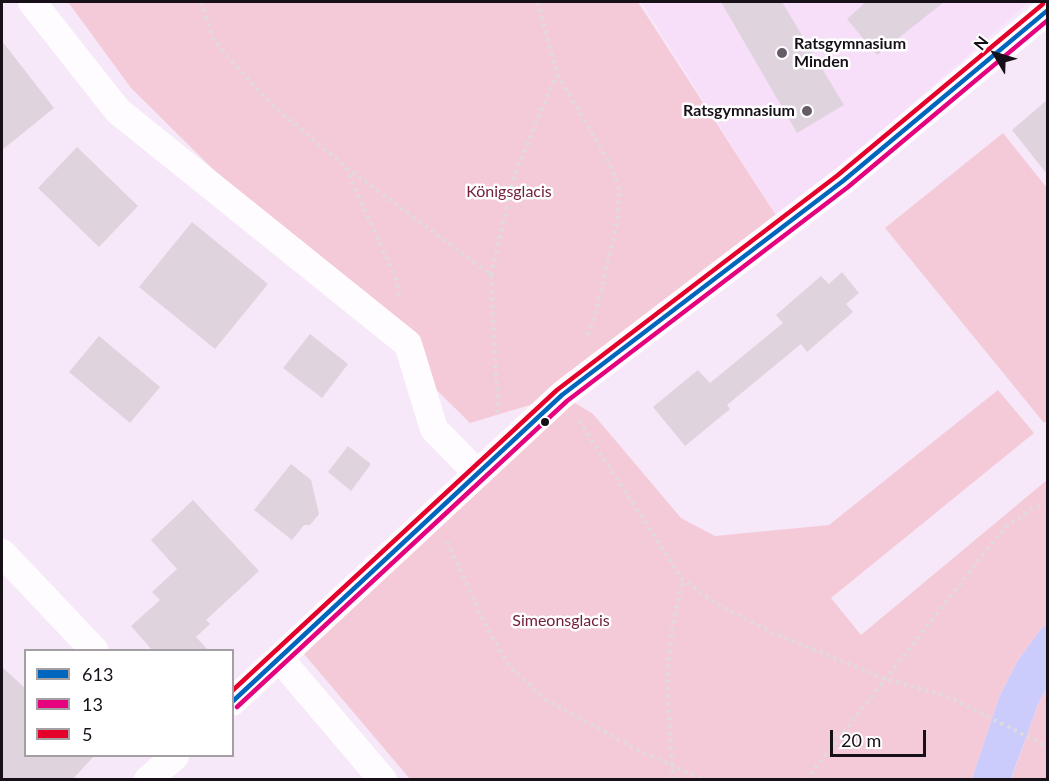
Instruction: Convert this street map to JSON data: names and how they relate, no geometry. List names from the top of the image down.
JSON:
{
  "parks": ["Königsglacis", "Simeonsglacis"],
  "places": ["Ratsgymnasium Minden", "Ratsgymnasium"],
  "lines": ["transit line 5", "transit line 613", "transit line 13"],
  "legend": ["613", "13", "5"],
  "scale_bar": "20 m",
  "north": "top left"
}
